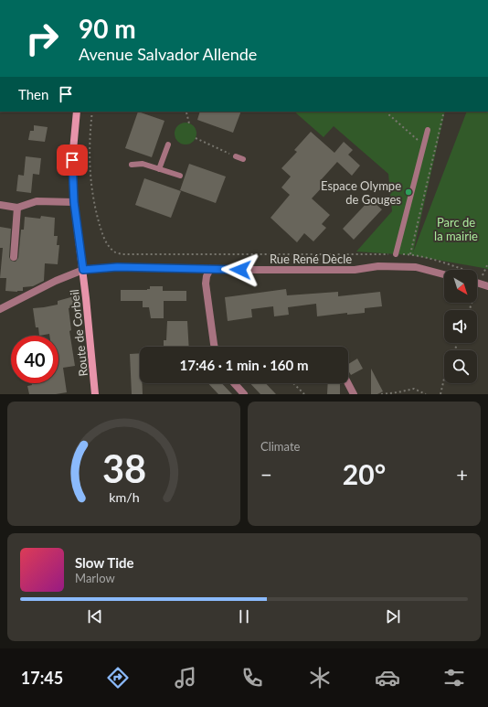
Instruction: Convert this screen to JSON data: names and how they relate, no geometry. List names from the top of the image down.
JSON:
{
  "streets": {
    "main road": ["Route de Corbeil"],
    "street": ["Rue René Dècle"]
  },
  "crossings": [
    ["Rue René Dècle", "Route de Corbeil"]
  ],
  "parks": ["Parc de la mairie"],
  "places": ["Espace Olympe de Gouges"],
  "north": "bottom right",
  "page": {
    "turn": ["90 m", "Avenue Salvador Allende"],
    "then": "Then",
    "limit": "40",
    "trip": "17:46 · 1 min · 160 m",
    "tile": "Climate",
    "heat": ["−", "20°", "+"],
    "song": ["Slow Tide", "Marlow"],
    "tabs": "17:45",
    "gauge": ["38", "km/h"]
  }
}
